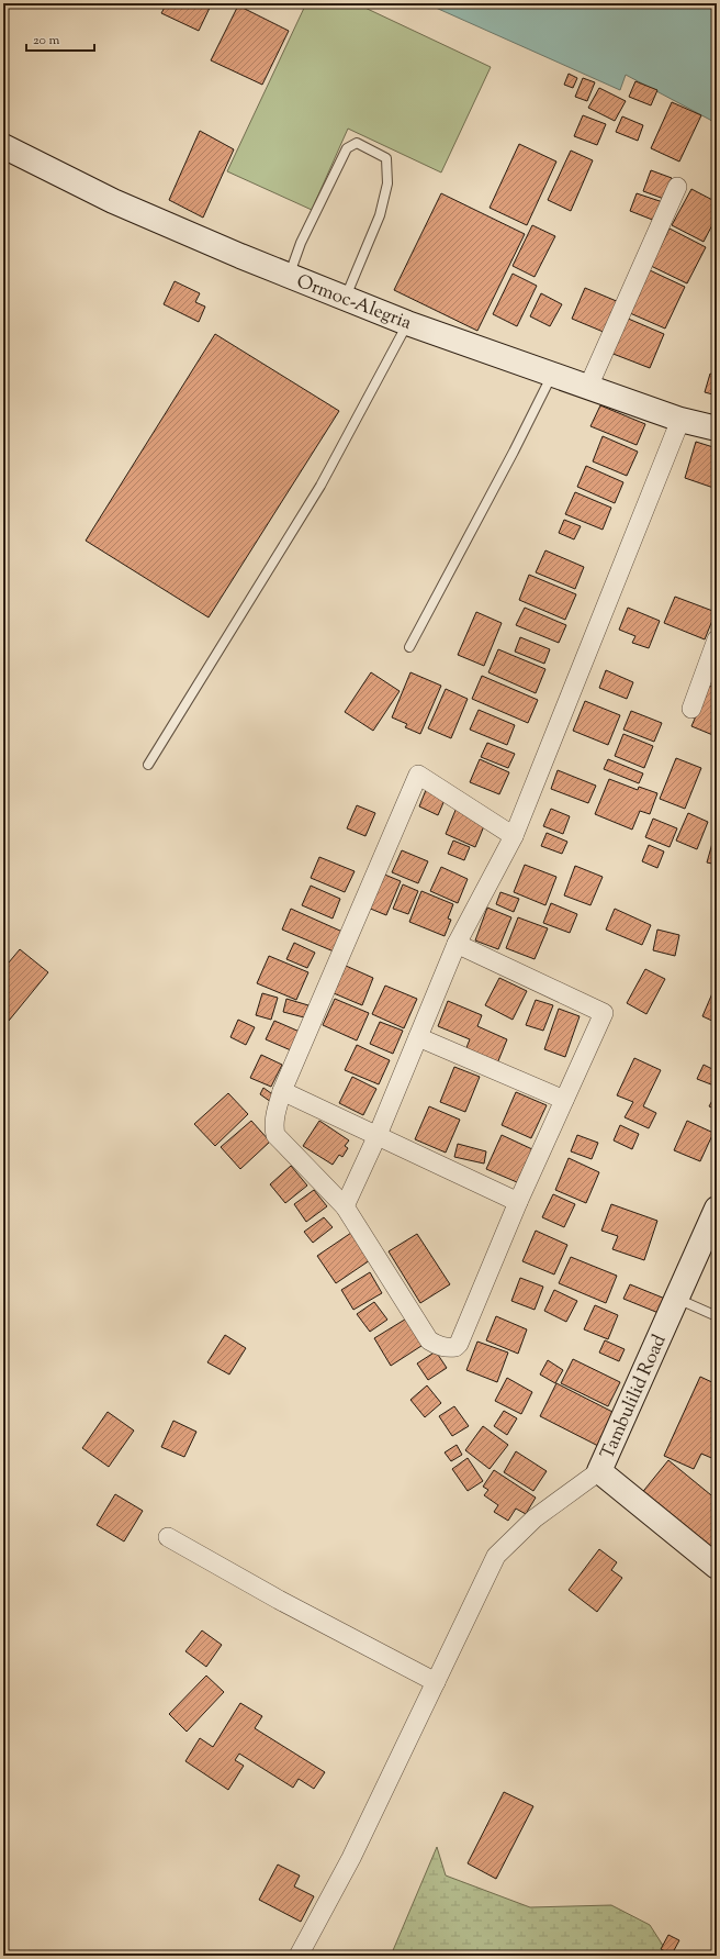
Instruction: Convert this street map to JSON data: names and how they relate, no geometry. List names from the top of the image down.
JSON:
{
  "streets": {
    "street": ["Ormoc-Alegria", "Tambulilid Road"]
  },
  "scale_bar": "20 m"
}
